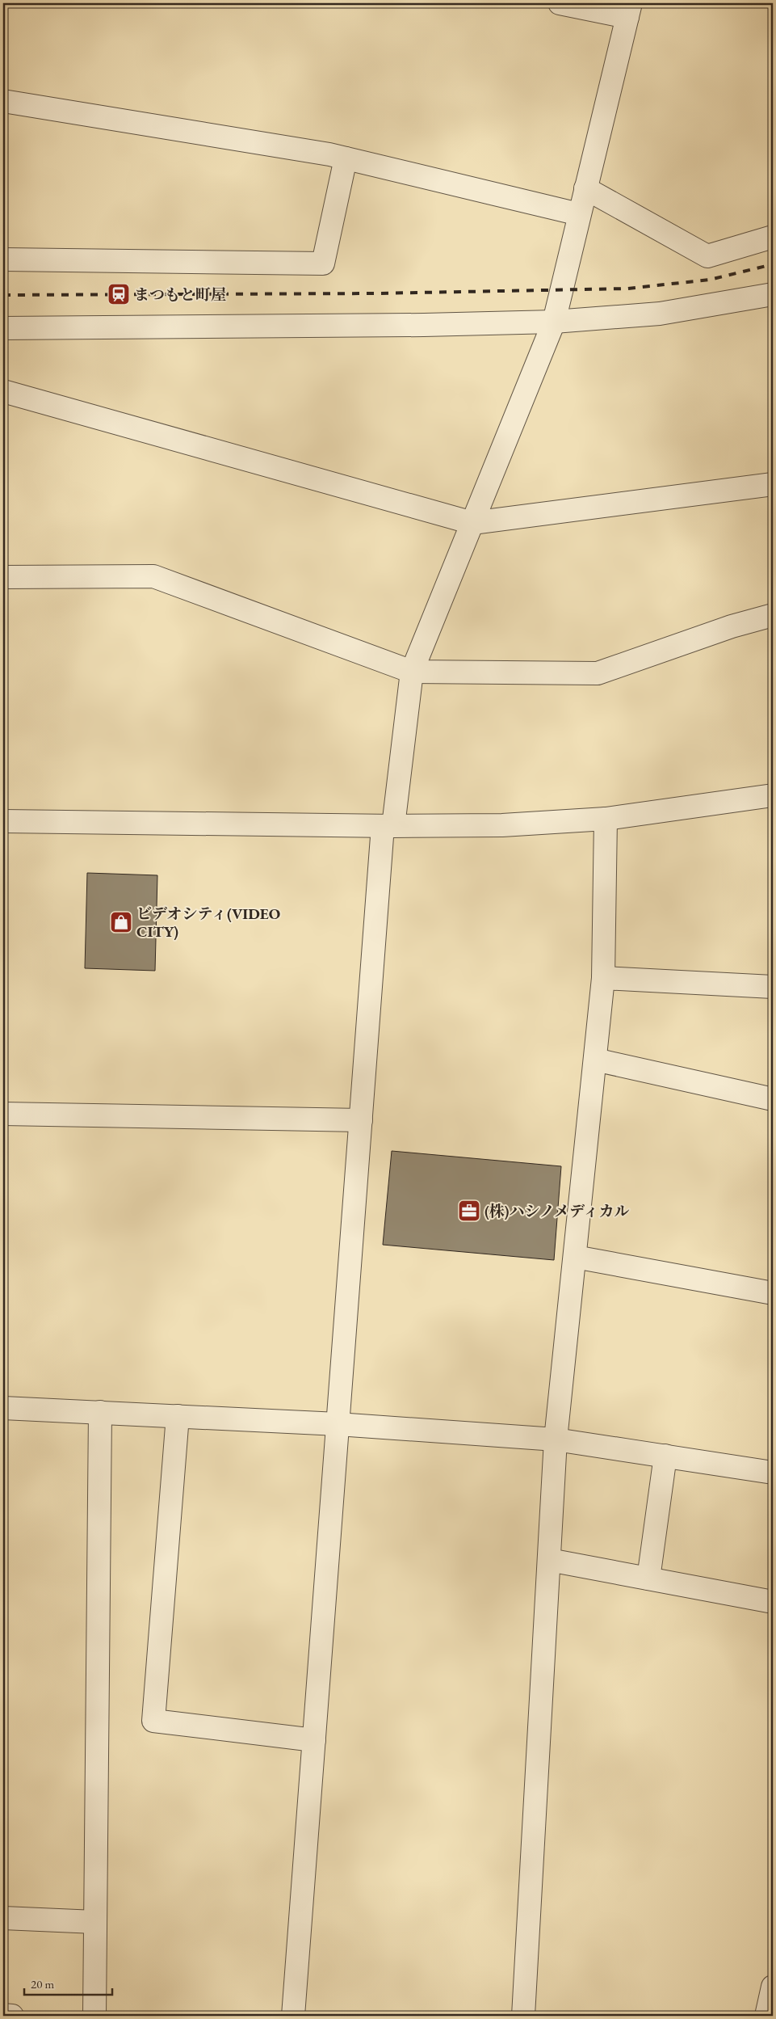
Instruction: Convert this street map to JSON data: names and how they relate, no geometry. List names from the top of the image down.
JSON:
{
  "places": {
    "station": ["まつもと町屋"],
    "shop": ["ビデオシティ(VIDEO CITY)"],
    "office": ["(株)ハシノメディカル"]
  },
  "scale_bar": "20 m"
}
